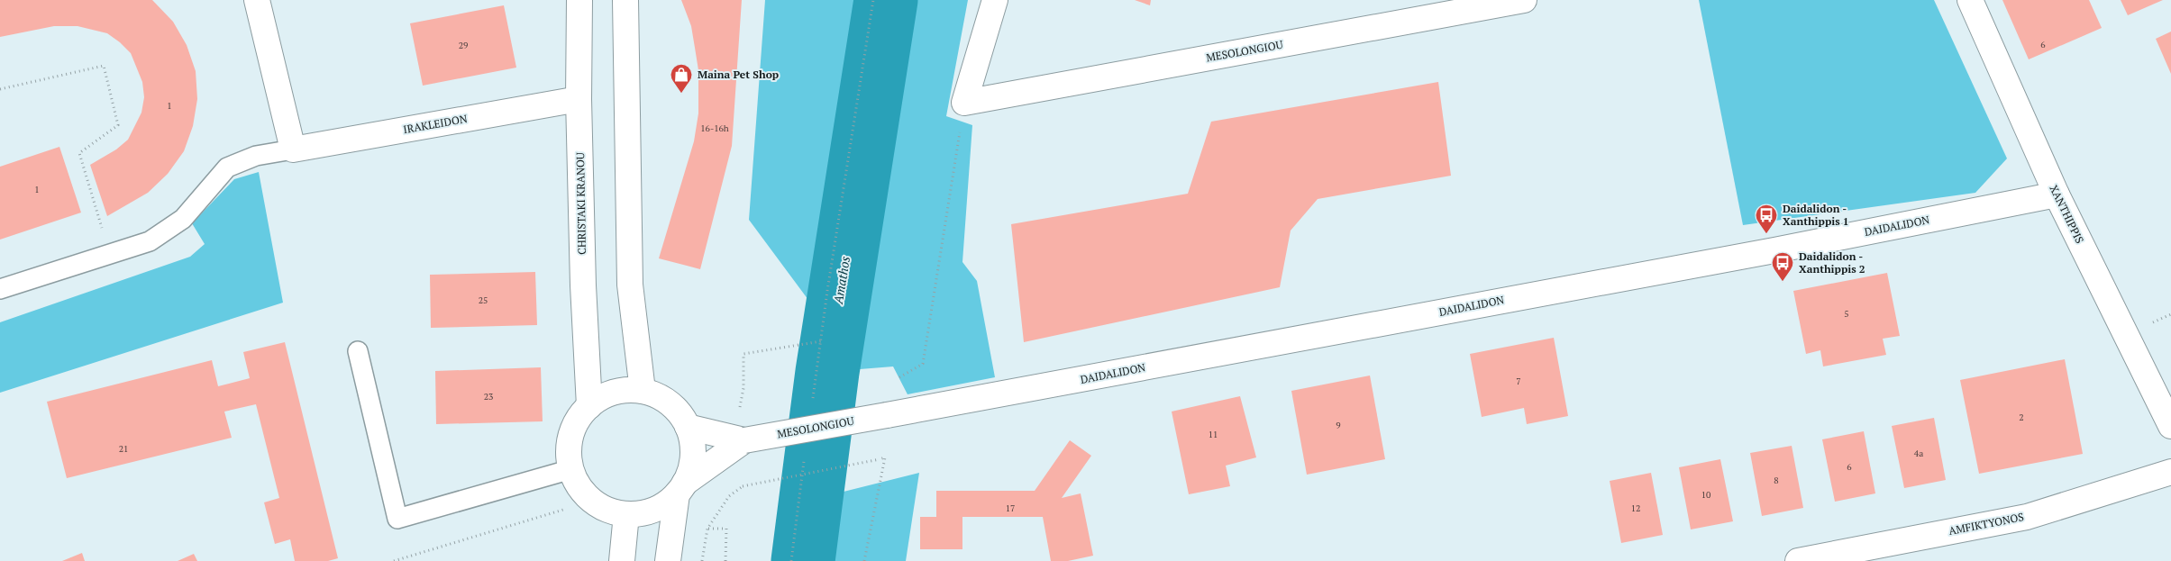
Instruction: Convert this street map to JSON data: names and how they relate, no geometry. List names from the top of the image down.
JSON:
{
  "streets": {
    "street": [
      "MESOLONGIOU",
      "IRAKLEIDON",
      "CHRISTAKI KRANOU",
      "XANTHIPPIS",
      "DAIDALIDON",
      "AMFIKTYONOS"
    ]
  },
  "crossings": [
    ["MESOLONGIOU", "CHRISTAKI KRANOU"],
    ["MESOLONGIOU", "DAIDALIDON"],
    ["IRAKLEIDON", "CHRISTAKI KRANOU"],
    ["XANTHIPPIS", "DAIDALIDON"]
  ],
  "water": ["Amathos"],
  "places": {
    "shop": ["Maina Pet Shop"],
    "bus stop": ["Daidalidon - Xanthippis 1", "Daidalidon - Xanthippis 2"]
  },
  "house_numbers": [
    "6",
    "29",
    "1",
    "16-16h",
    "1",
    "25",
    "5",
    "7",
    "23",
    "2",
    "9",
    "11",
    "21",
    "4a",
    "6",
    "8",
    "10",
    "17",
    "12"
  ]
}
